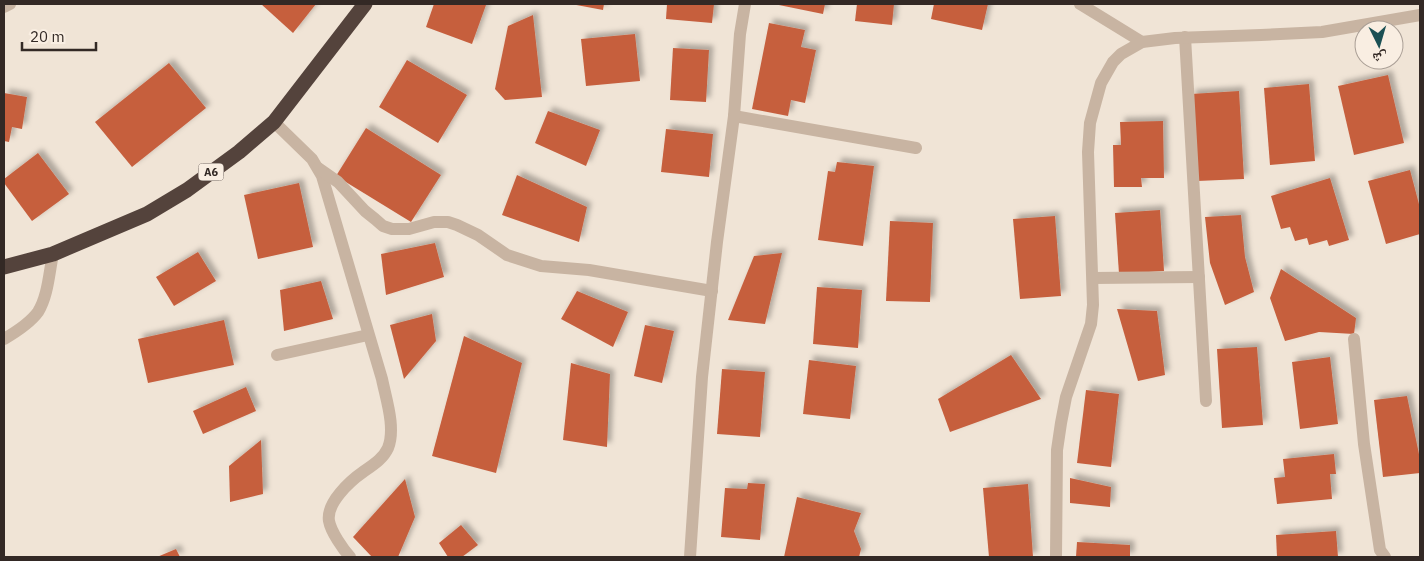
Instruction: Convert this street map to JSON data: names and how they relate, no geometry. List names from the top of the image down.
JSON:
{
  "streets": {
    "highway": ["A6"]
  },
  "scale_bar": "20 m",
  "north": "bottom"
}
